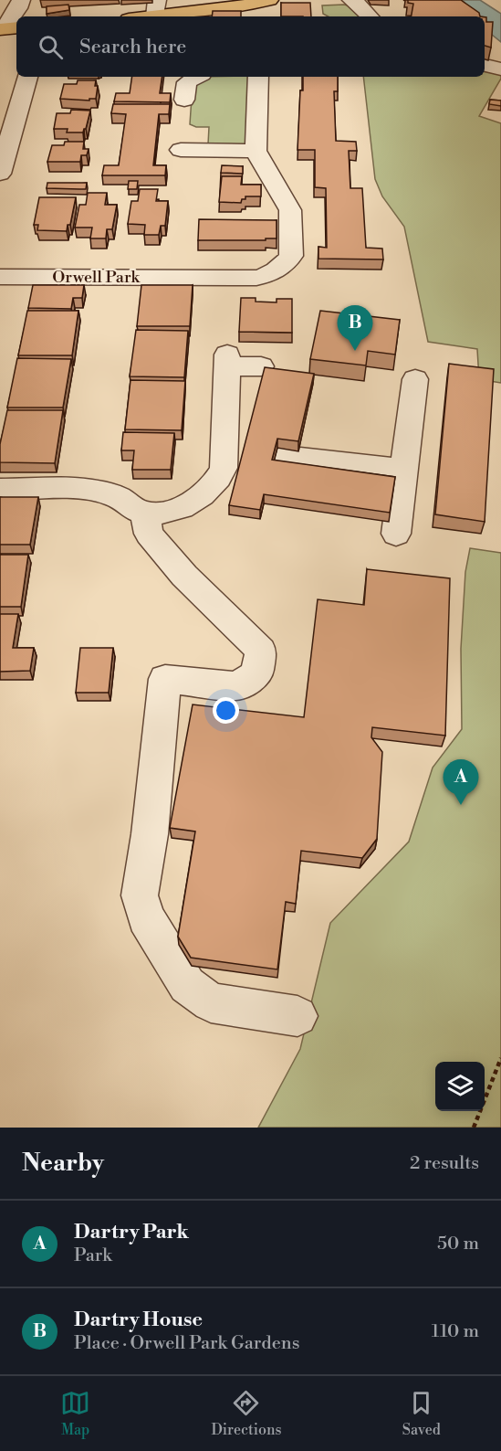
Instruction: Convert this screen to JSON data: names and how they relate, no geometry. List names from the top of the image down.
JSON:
{
  "streets": {
    "street": ["Orwell Park"]
  },
  "page": {
    "search": "Search here",
    "pins": ["B", "A"],
    "heading": ["Nearby", "2 results"],
    "list": [
      {
        "mark": "A",
        "name": "Dartry Park",
        "note": "Park",
        "value": "50 m"
      },
      {
        "mark": "B",
        "name": "Dartry House",
        "note": "Place · Orwell Park Gardens",
        "value": "110 m"
      }
    ],
    "nav": ["Map", "Directions", "Saved"]
  }
}
